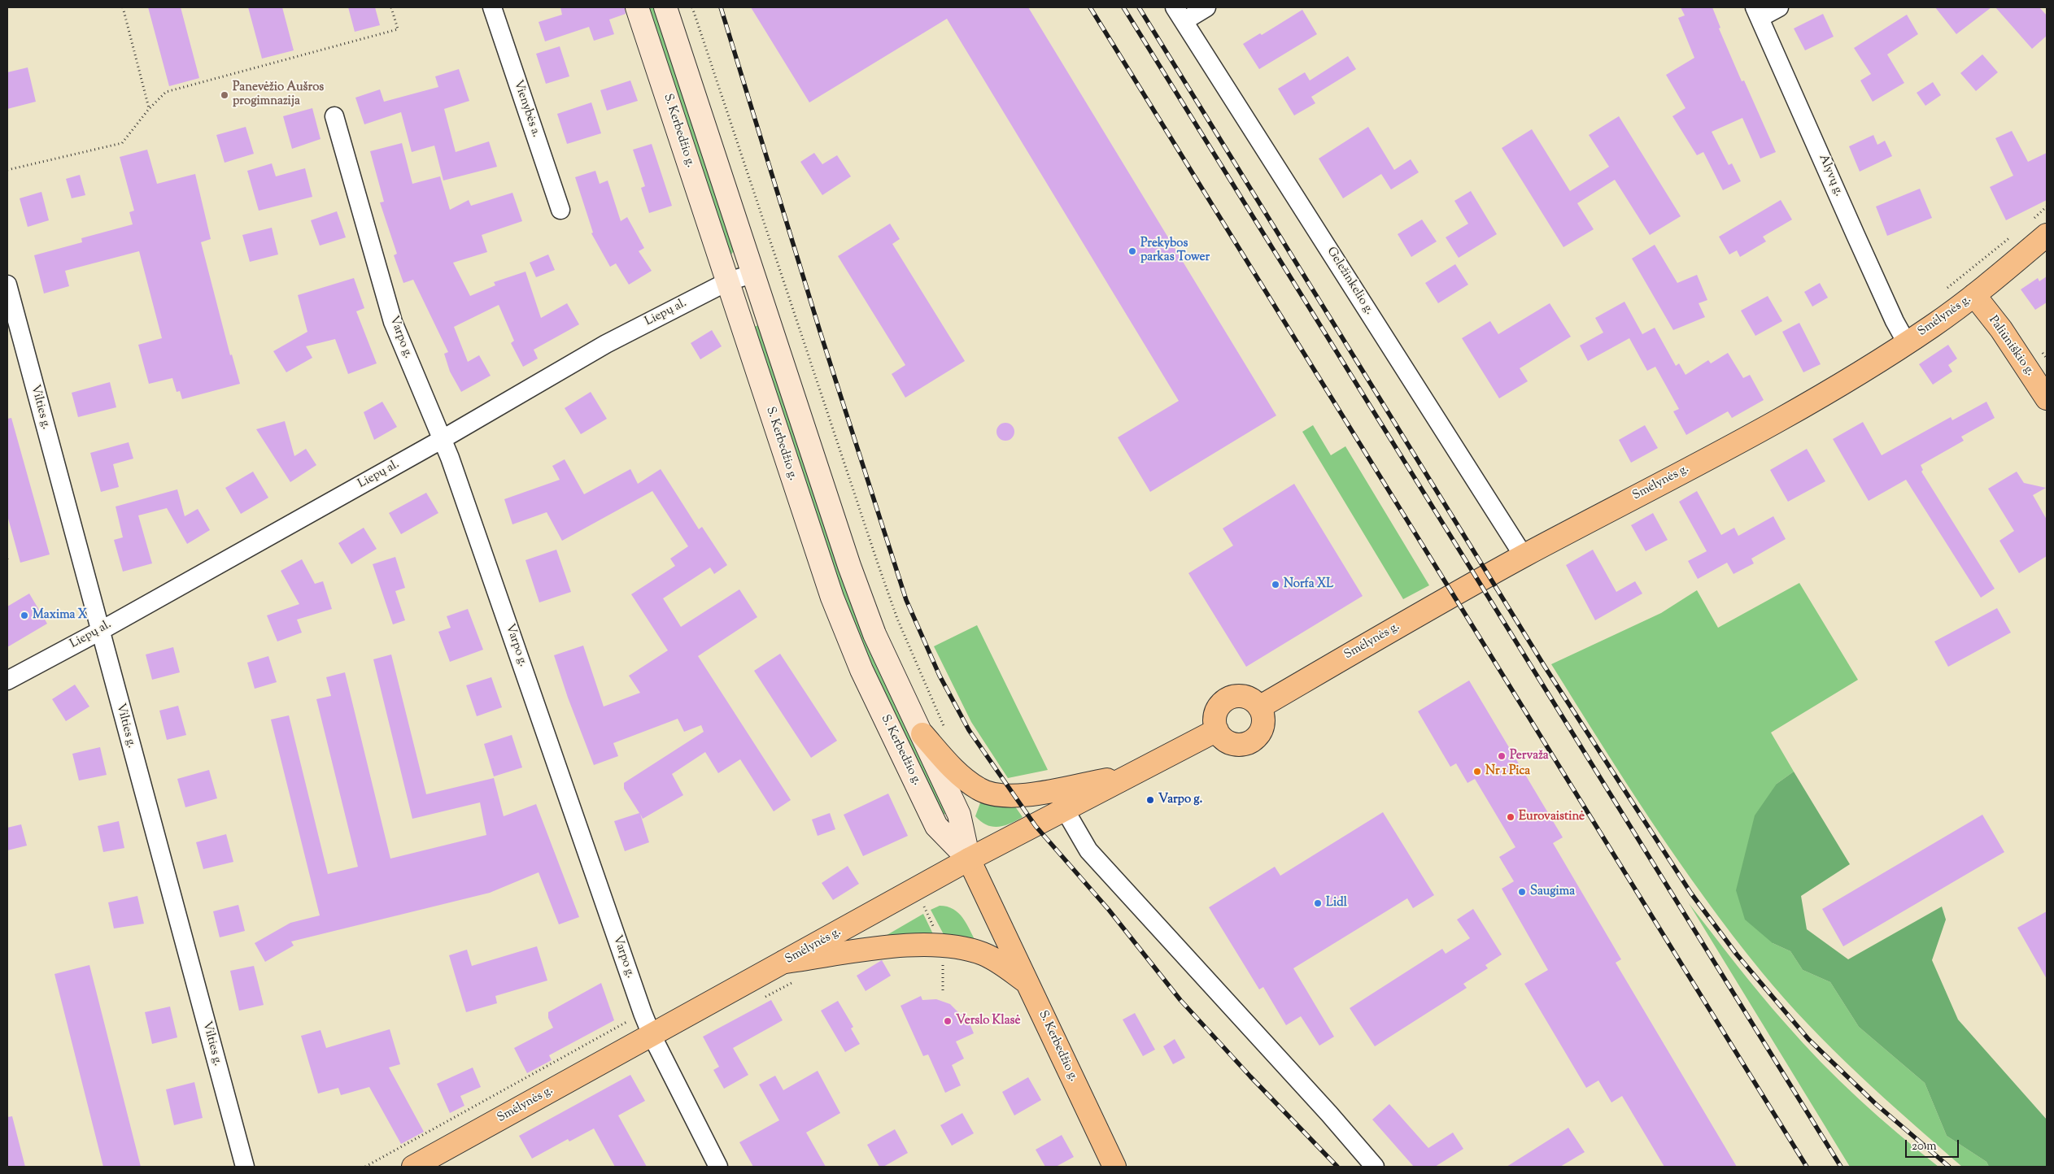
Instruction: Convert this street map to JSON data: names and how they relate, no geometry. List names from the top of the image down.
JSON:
{
  "streets": {
    "main road": ["S. Kerbedžio g.", "Smėlynės g.", "Paliūniškio g."],
    "street": [
      "Vienybės a.",
      "Alyvų g.",
      "Geležinkelio g.",
      "Liepų al.",
      "Varpo g.",
      "Vilties g."
    ]
  },
  "crossings": [
    ["S. Kerbedžio g.", "Liepų al."],
    ["S. Kerbedžio g.", "Smėlynės g."],
    ["Alyvų g.", "Smėlynės g."],
    ["Geležinkelio g.", "Smėlynės g."],
    ["Liepų al.", "Varpo g."],
    ["Liepų al.", "Vilties g."],
    ["Smėlynės g.", "Varpo g."],
    ["Smėlynės g.", "Paliūniškio g."]
  ],
  "places": [
    "Panevėžio Aušros progimnazija",
    "Prekybos parkas Tower",
    "Norfa XL",
    "Maxima X",
    "Pervaža",
    "Nr 1 Pica",
    "Varpo g.",
    "Eurovaistinė",
    "Saugima",
    "Lidl",
    "Verslo Klasė"
  ],
  "scale_bar": "20 m"
}
